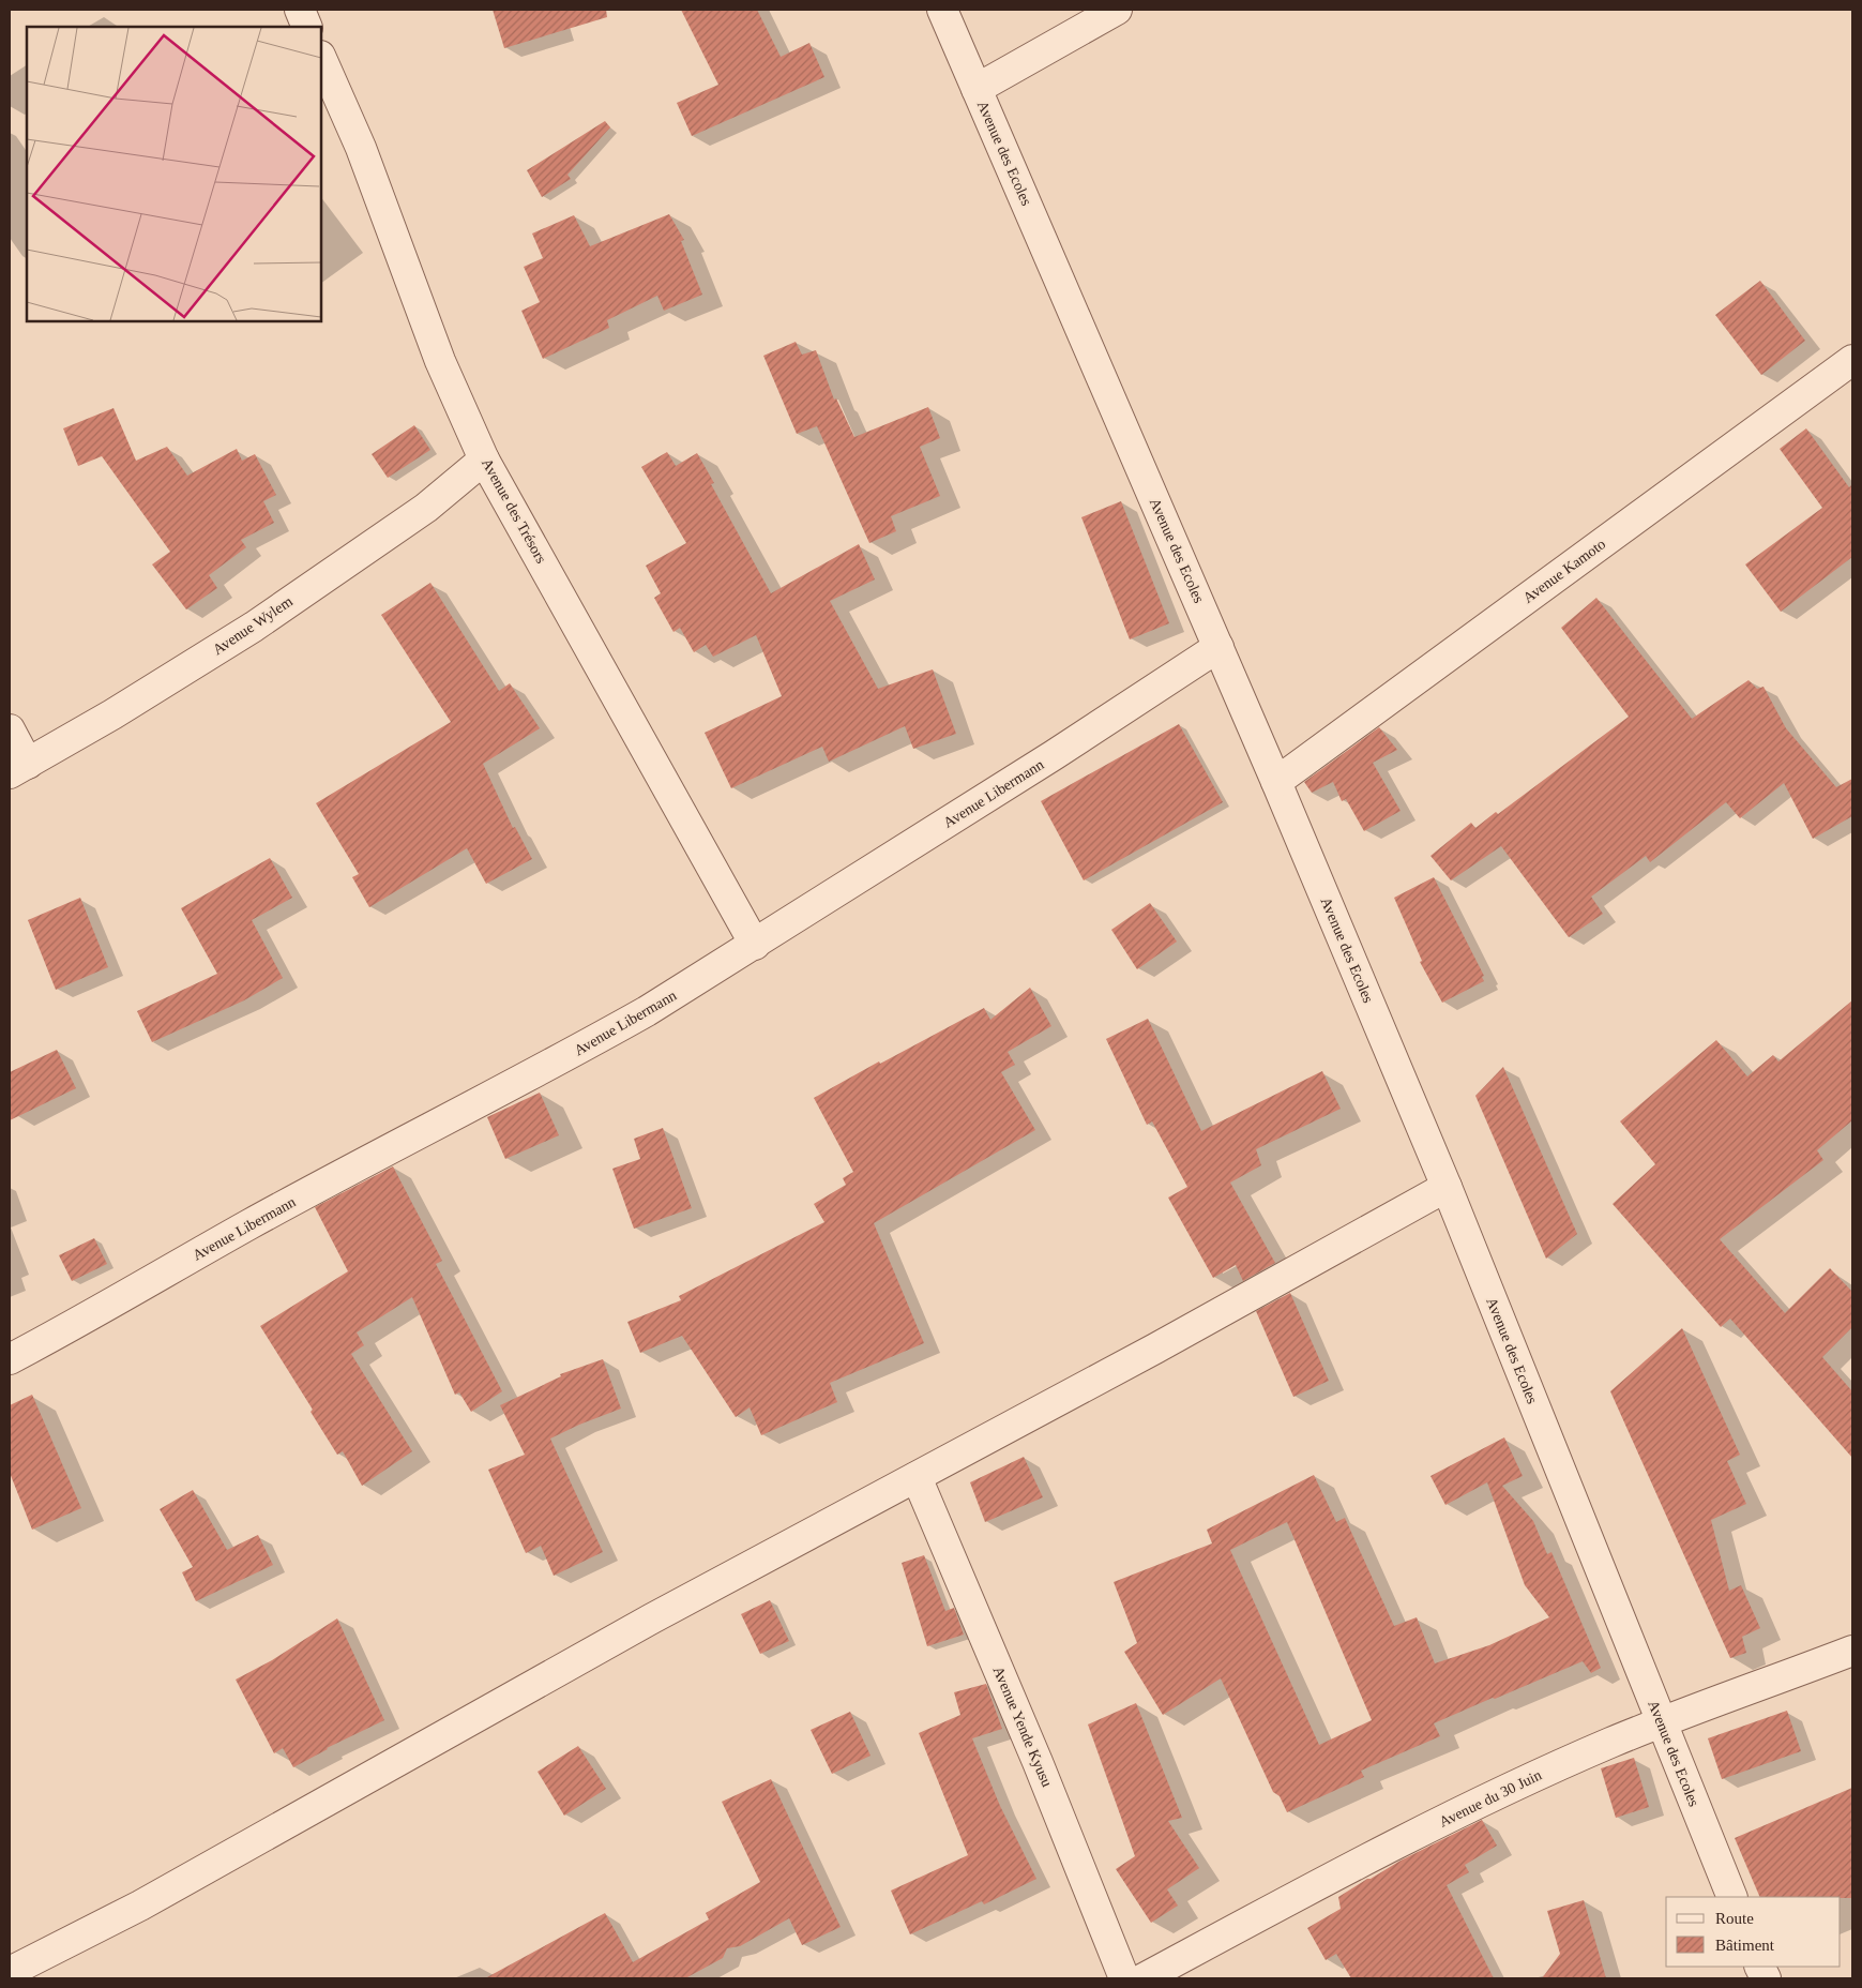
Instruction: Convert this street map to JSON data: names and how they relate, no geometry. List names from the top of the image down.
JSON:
{
  "streets": {
    "street": [
      "Avenue des Ecoles",
      "Avenue des Trésors",
      "Avenue Kamoto",
      "Avenue Wylem",
      "Avenue Libermann",
      "Avenue Yende Kyusu",
      "Avenue du 30 Juin"
    ]
  },
  "crossings": [
    ["Avenue des Ecoles", "Avenue Kamoto"],
    ["Avenue des Ecoles", "Avenue Libermann"],
    ["Avenue des Ecoles", "Avenue du 30 Juin"],
    ["Avenue des Trésors", "Avenue Wylem"],
    ["Avenue des Trésors", "Avenue Libermann"]
  ],
  "legend": ["Route", "Bâtiment"]
}
